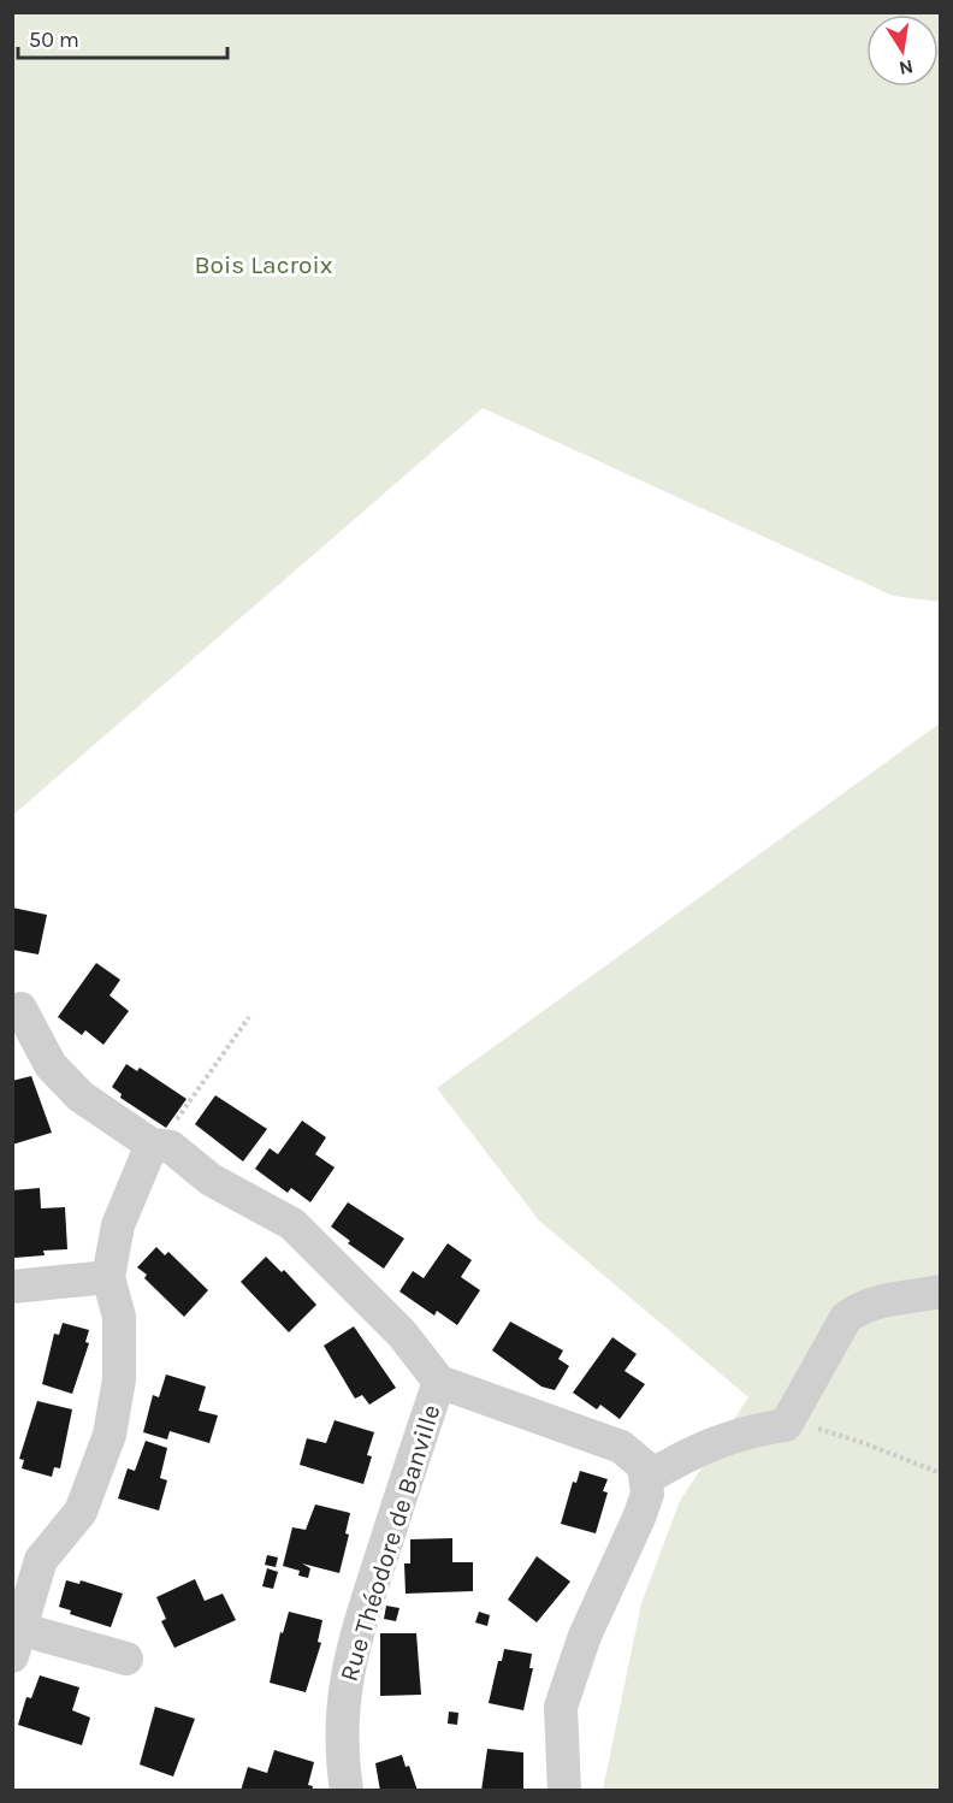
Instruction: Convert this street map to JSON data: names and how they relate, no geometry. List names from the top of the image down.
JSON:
{
  "streets": {
    "street": ["Rue Théodore de Banville"]
  },
  "parks": ["Bois Lacroix"],
  "scale_bar": "50 m",
  "north": "bottom"
}
